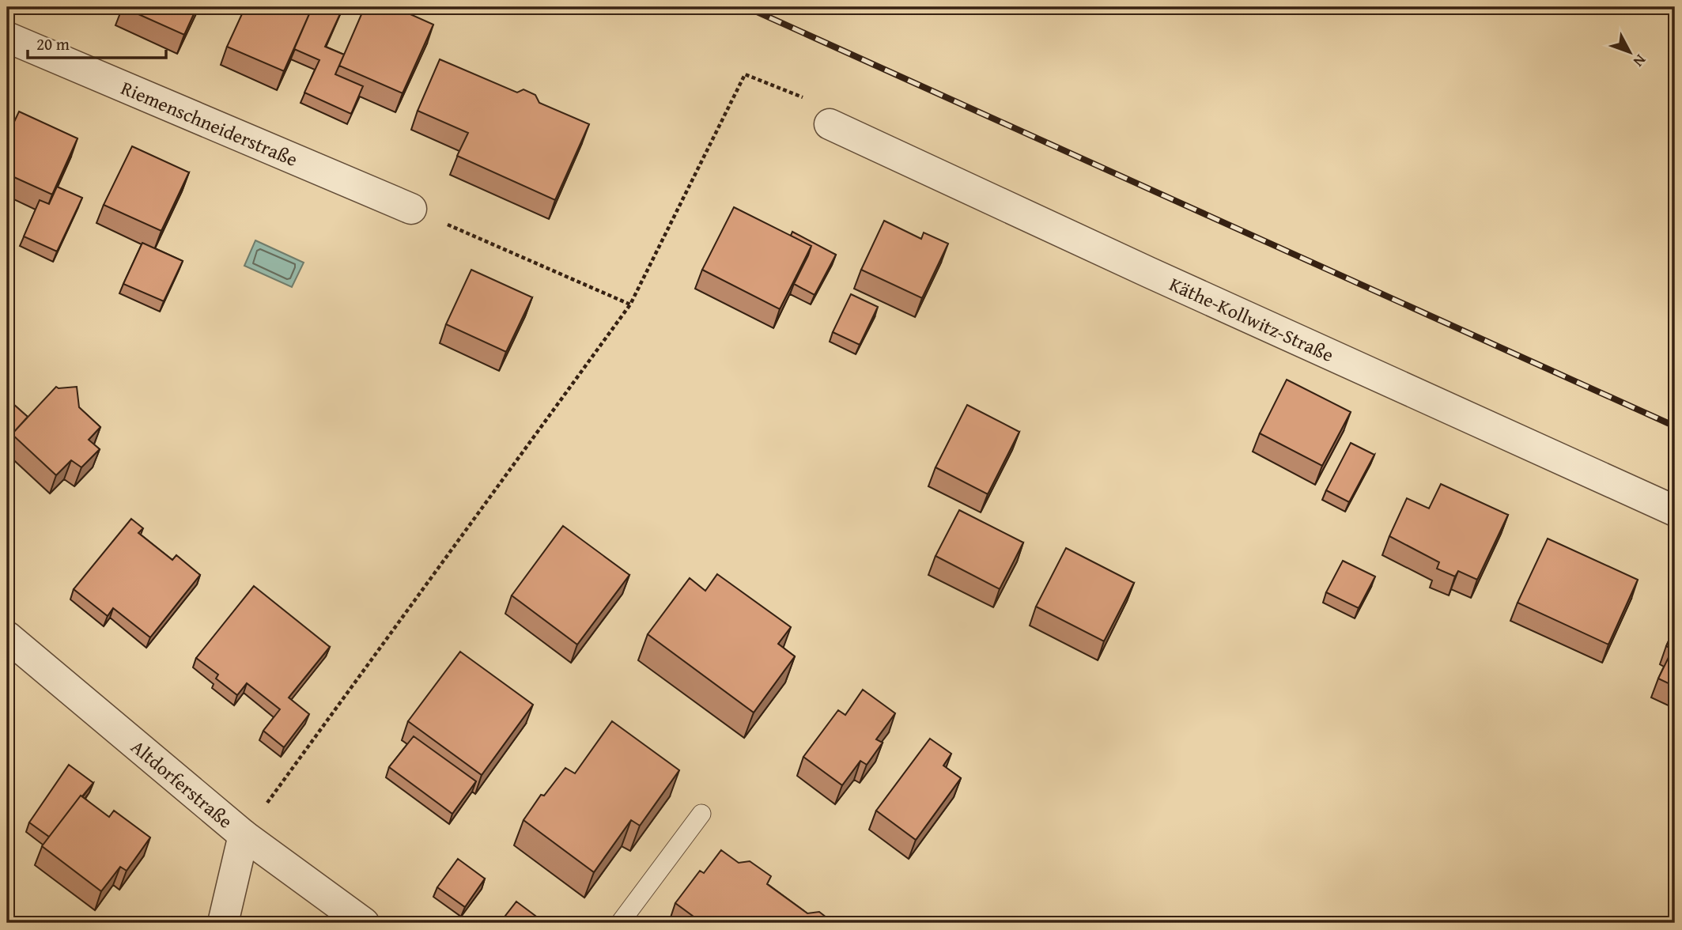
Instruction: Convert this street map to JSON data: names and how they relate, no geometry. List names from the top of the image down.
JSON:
{
  "streets": {
    "street": ["Riemenschneiderstraße", "Käthe-Kollwitz-Straße", "Altdorferstraße"]
  },
  "scale_bar": "20 m",
  "north": "bottom right"
}
